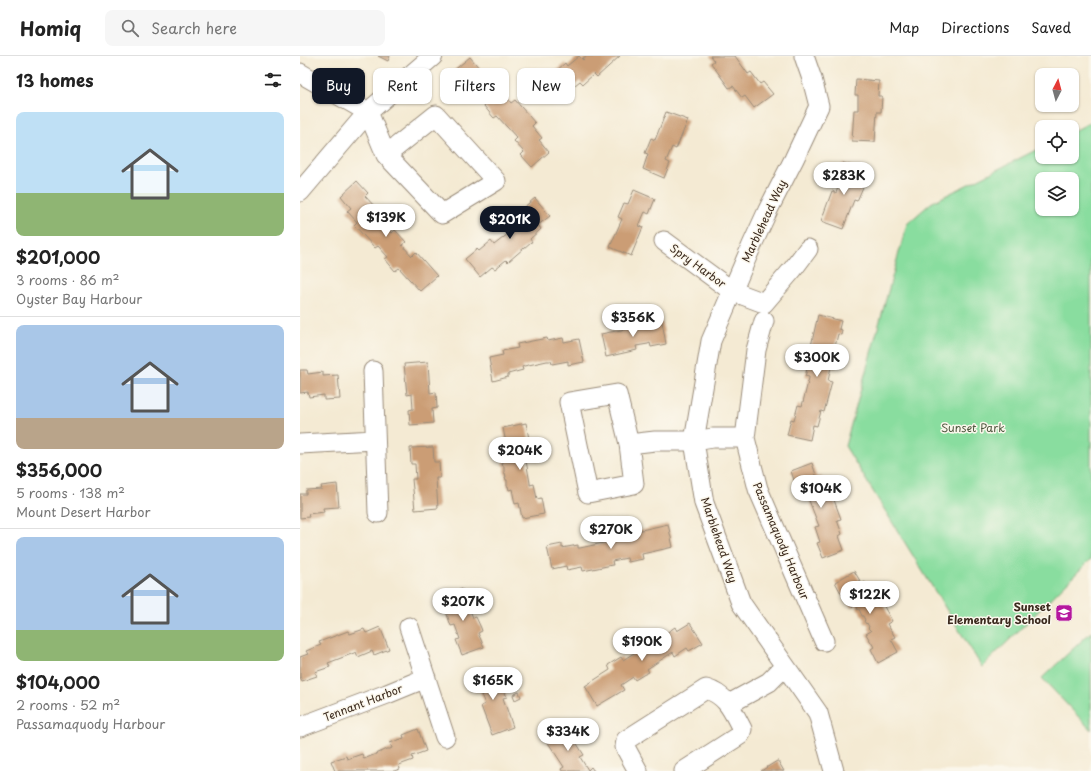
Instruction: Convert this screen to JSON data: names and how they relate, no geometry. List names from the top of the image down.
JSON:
{
  "streets": {
    "street": [
      "Marblehead Way",
      "Spry Harbor",
      "Passamaquody Harbour",
      "Tennant Harbor"
    ]
  },
  "crossings": [
    ["Marblehead Way", "Spry Harbor"]
  ],
  "parks": ["Sunset Park"],
  "places": {
    "school or university": ["Sunset Elementary School"]
  },
  "north": "top",
  "page": {
    "header": "Homiq",
    "search": "Search here",
    "nav": ["Map", "Directions", "Saved"],
    "heading": "13 homes",
    "chip": [
      "Buy",
      "Rent",
      "Filters",
      "New"
    ],
    "list": [
      {
        "name": "$201,000",
        "note": "3 rooms · 86 m² · Oyster Bay Harbour"
      },
      {
        "name": "$356,000",
        "note": "5 rooms · 138 m² · Mount Desert Harbor"
      },
      {
        "name": "$104,000",
        "note": "2 rooms · 52 m² · Passamaquody Harbour"
      }
    ],
    "price": [
      "$283K",
      "$139K",
      "$201K",
      "$356K",
      "$300K",
      "$204K",
      "$104K",
      "$270K",
      "$122K",
      "$207K",
      "$190K",
      "$165K",
      "$334K"
    ]
  }
}
